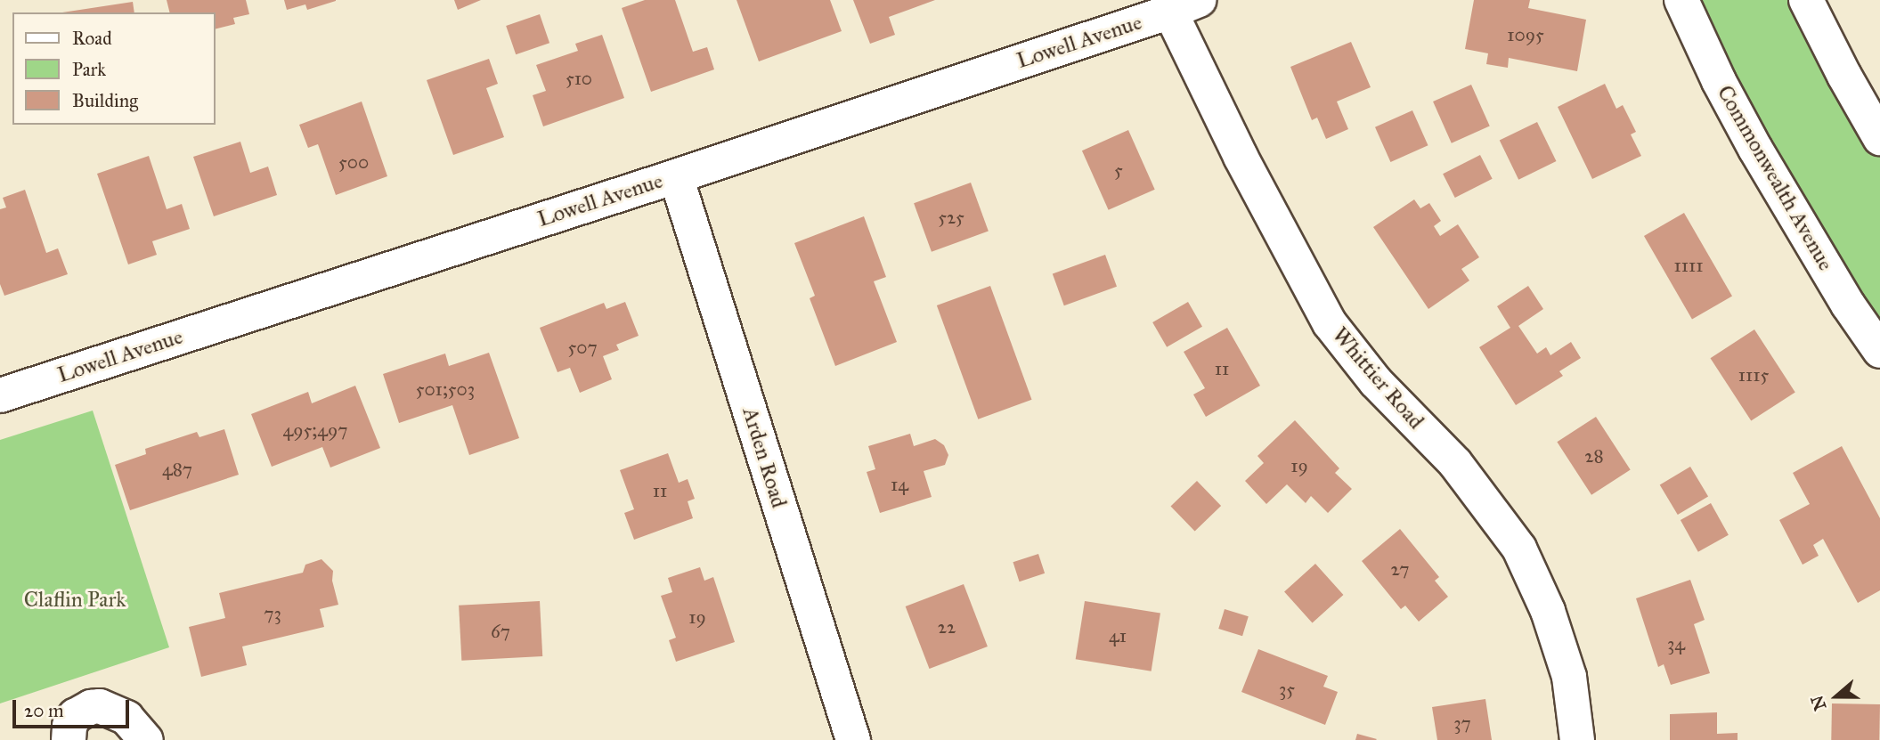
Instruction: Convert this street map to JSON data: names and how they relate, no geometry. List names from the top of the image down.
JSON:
{
  "streets": {
    "street": [
      "Lowell Avenue",
      "Commonwealth Avenue",
      "Whittier Road",
      "Arden Road"
    ]
  },
  "crossings": [
    ["Lowell Avenue", "Whittier Road"],
    ["Lowell Avenue", "Arden Road"]
  ],
  "parks": ["Claflin Park"],
  "house_numbers": [
    "1095",
    "510",
    "500",
    "5",
    "525",
    "1111",
    "507",
    "11",
    "1115",
    "501;503",
    "495;497",
    "28",
    "19",
    "487",
    "14",
    "11",
    "27",
    "73",
    "19",
    "22",
    "67",
    "41",
    "34",
    "35",
    "37"
  ],
  "legend": ["Road", "Park", "Building"],
  "scale_bar": "20 m",
  "north": "left"
}
